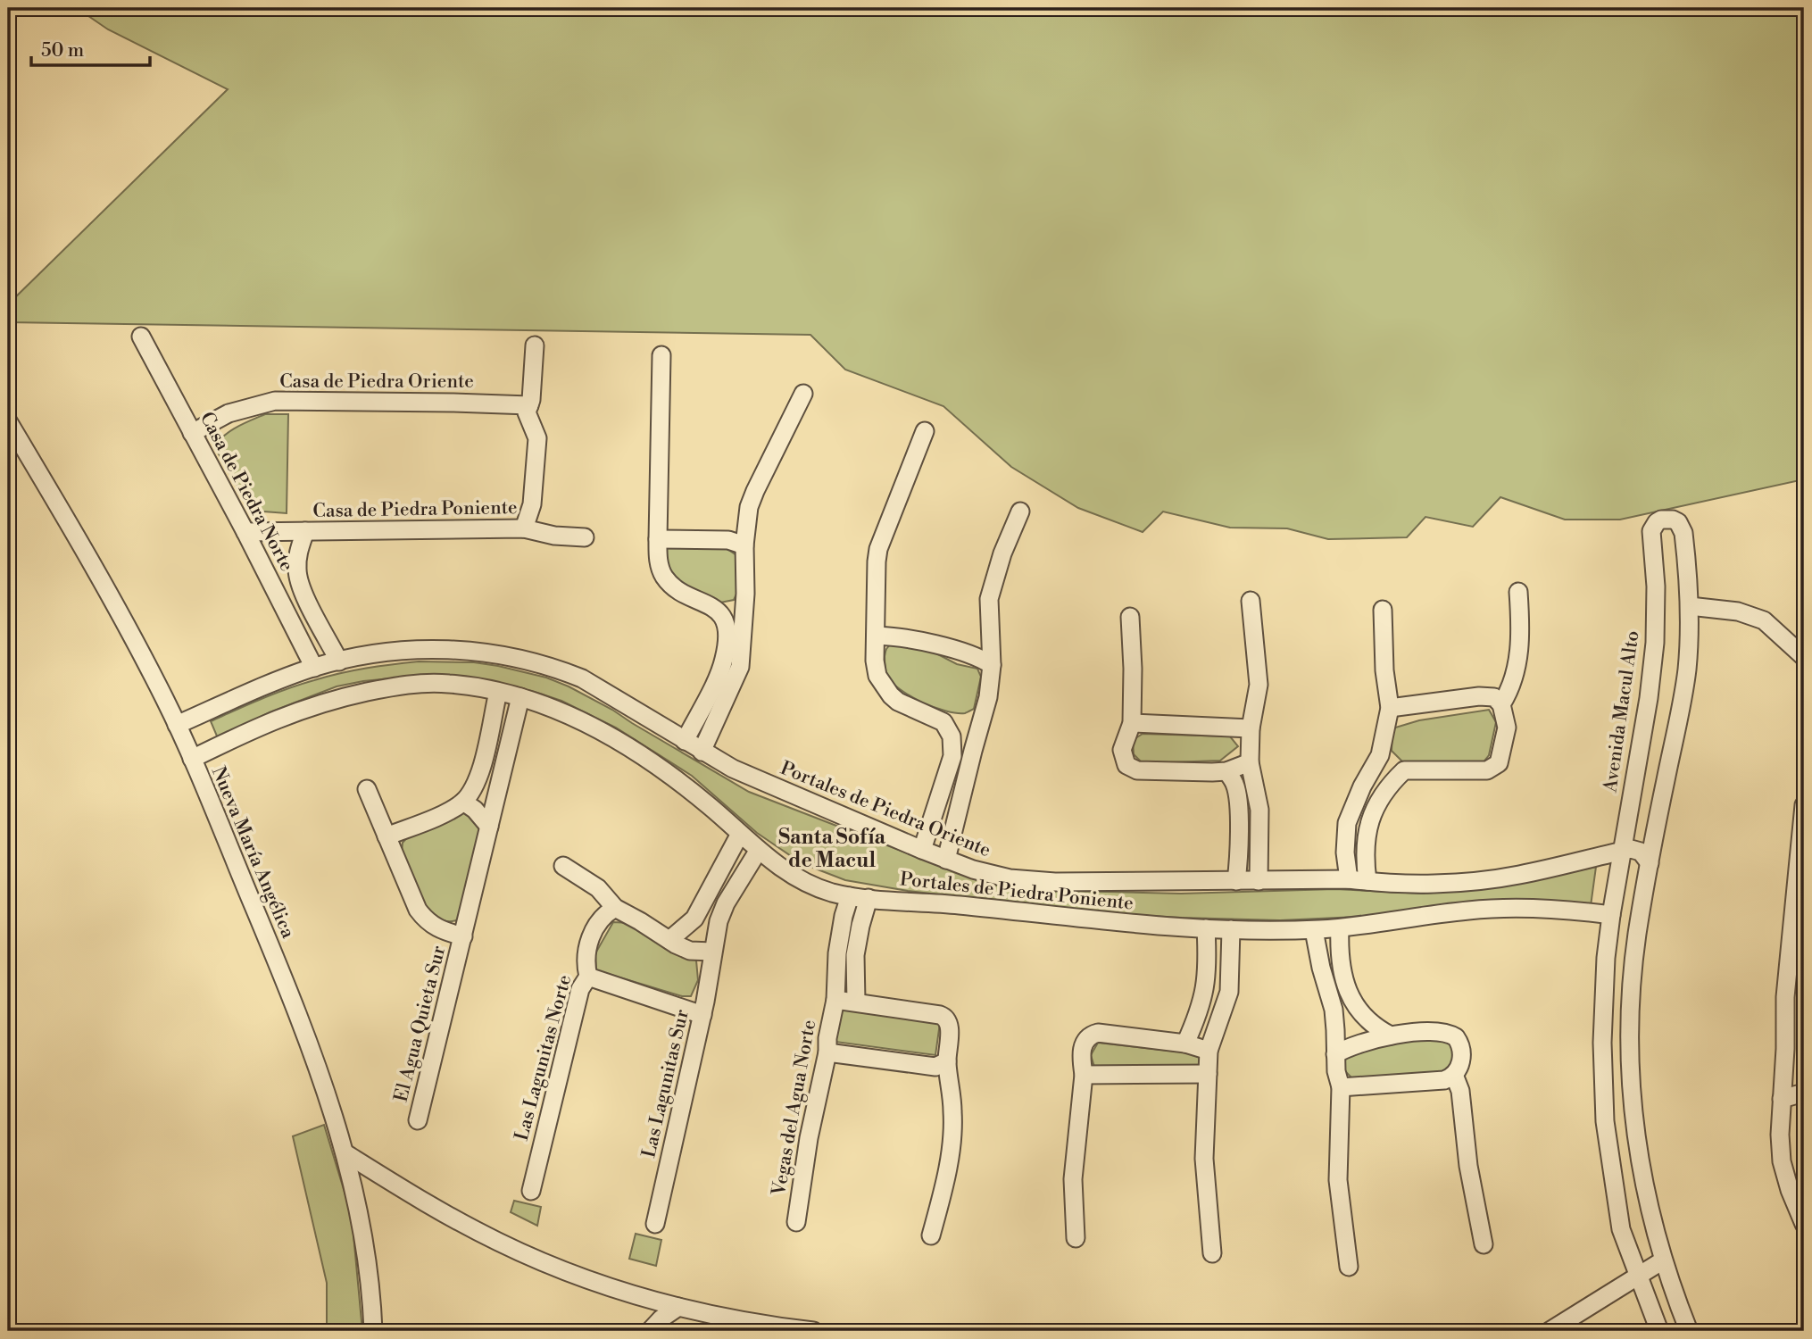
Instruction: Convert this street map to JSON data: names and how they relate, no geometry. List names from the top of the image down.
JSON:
{
  "streets": {
    "street": [
      "Casa de Piedra Oriente",
      "Casa de Piedra Norte",
      "Casa de Piedra Poniente",
      "Avenida Macul Alto",
      "Portales de Piedra Oriente",
      "Nueva María Angélica",
      "Portales de Piedra Poniente",
      "El Agua Quieta Sur",
      "Las Lagunitas Norte",
      "Las Lagunitas Sur",
      "Vegas del Agua Norte"
    ]
  },
  "crossings": [
    ["Casa de Piedra Oriente", "Casa de Piedra Norte"],
    ["Casa de Piedra Norte", "Casa de Piedra Poniente"],
    ["Casa de Piedra Norte", "Portales de Piedra Oriente"],
    ["Avenida Macul Alto", "Portales de Piedra Oriente"],
    ["Avenida Macul Alto", "Portales de Piedra Poniente"],
    ["Portales de Piedra Oriente", "Nueva María Angélica"],
    ["Nueva María Angélica", "Portales de Piedra Poniente"],
    ["Portales de Piedra Poniente", "El Agua Quieta Sur"],
    ["Portales de Piedra Poniente", "Las Lagunitas Sur"],
    ["Portales de Piedra Poniente", "Vegas del Agua Norte"]
  ],
  "districts": ["Santa Sofía de Macul"],
  "scale_bar": "50 m"
}
